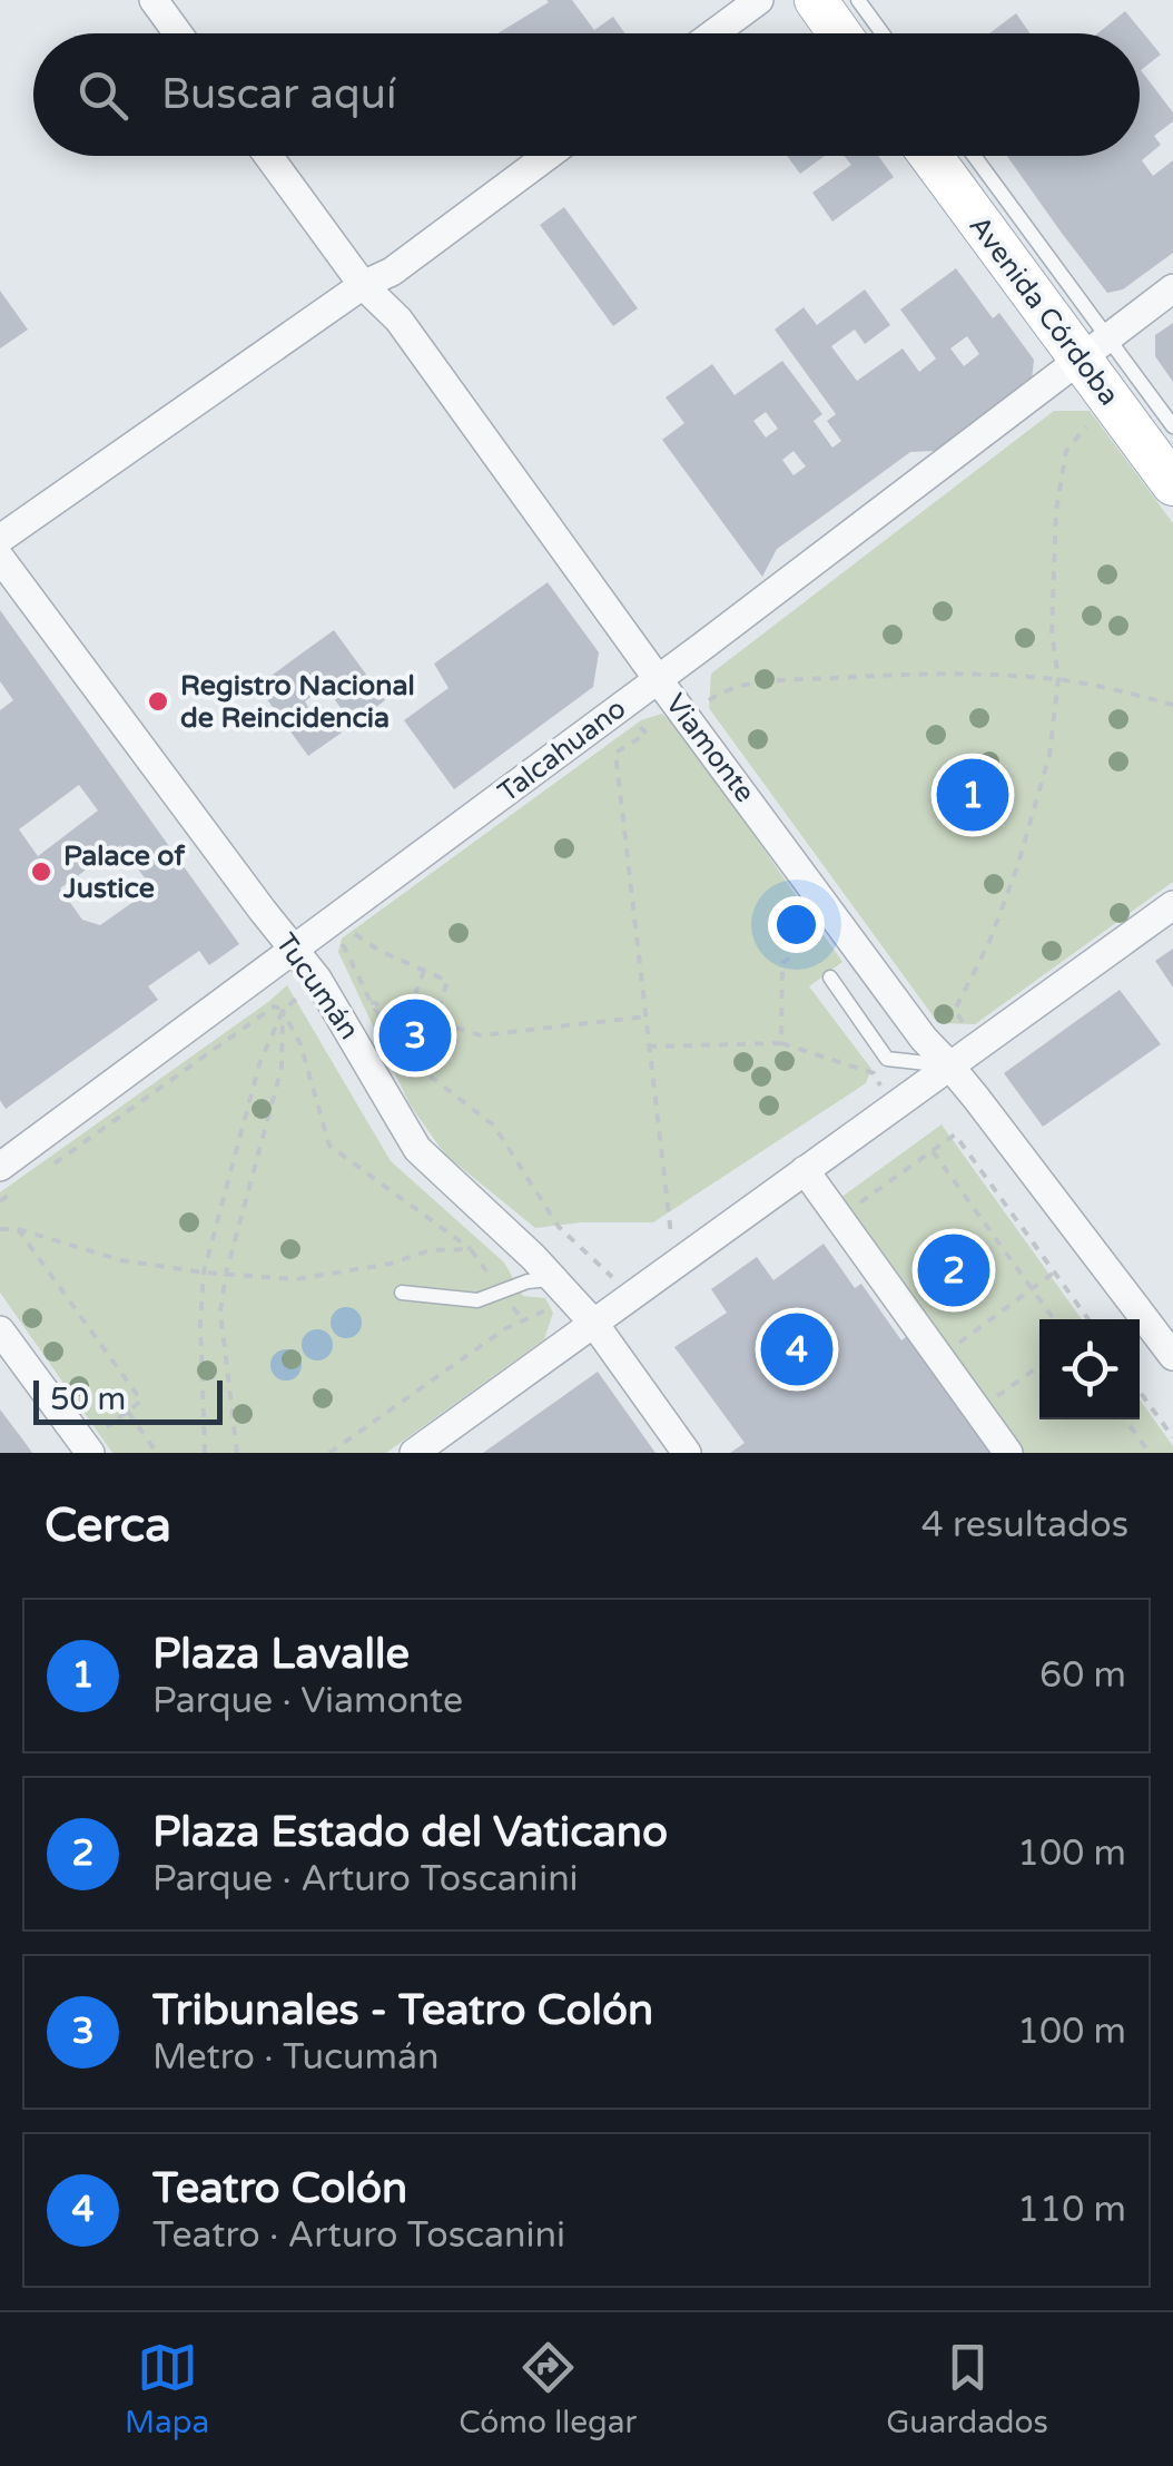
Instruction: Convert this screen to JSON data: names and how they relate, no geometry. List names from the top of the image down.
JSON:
{
  "streets": {
    "main road": ["Avenida Córdoba"],
    "street": ["Viamonte", "Talcahuano", "Tucumán"]
  },
  "crossings": [
    ["Avenida Córdoba", "Talcahuano"],
    ["Viamonte", "Talcahuano"],
    ["Talcahuano", "Tucumán"]
  ],
  "places": ["Registro Nacional de Reincidencia", "Palace of Justice"],
  "scale_bar": "50 m",
  "page": {
    "search": "Buscar aquí",
    "pins": [
      "1",
      "3",
      "2",
      "4"
    ],
    "scale": "50 m",
    "heading": ["Cerca", "4 resultados"],
    "list": [
      {
        "mark": "1",
        "name": "Plaza Lavalle",
        "note": "Parque · Viamonte",
        "value": "60 m"
      },
      {
        "mark": "2",
        "name": "Plaza Estado del Vaticano",
        "note": "Parque · Arturo Toscanini",
        "value": "100 m"
      },
      {
        "mark": "3",
        "name": "Tribunales - Teatro Colón",
        "note": "Metro · Tucumán",
        "value": "100 m"
      },
      {
        "mark": "4",
        "name": "Teatro Colón",
        "note": "Teatro · Arturo Toscanini",
        "value": "110 m"
      }
    ],
    "nav": ["Mapa", "Cómo llegar", "Guardados"]
  }
}
